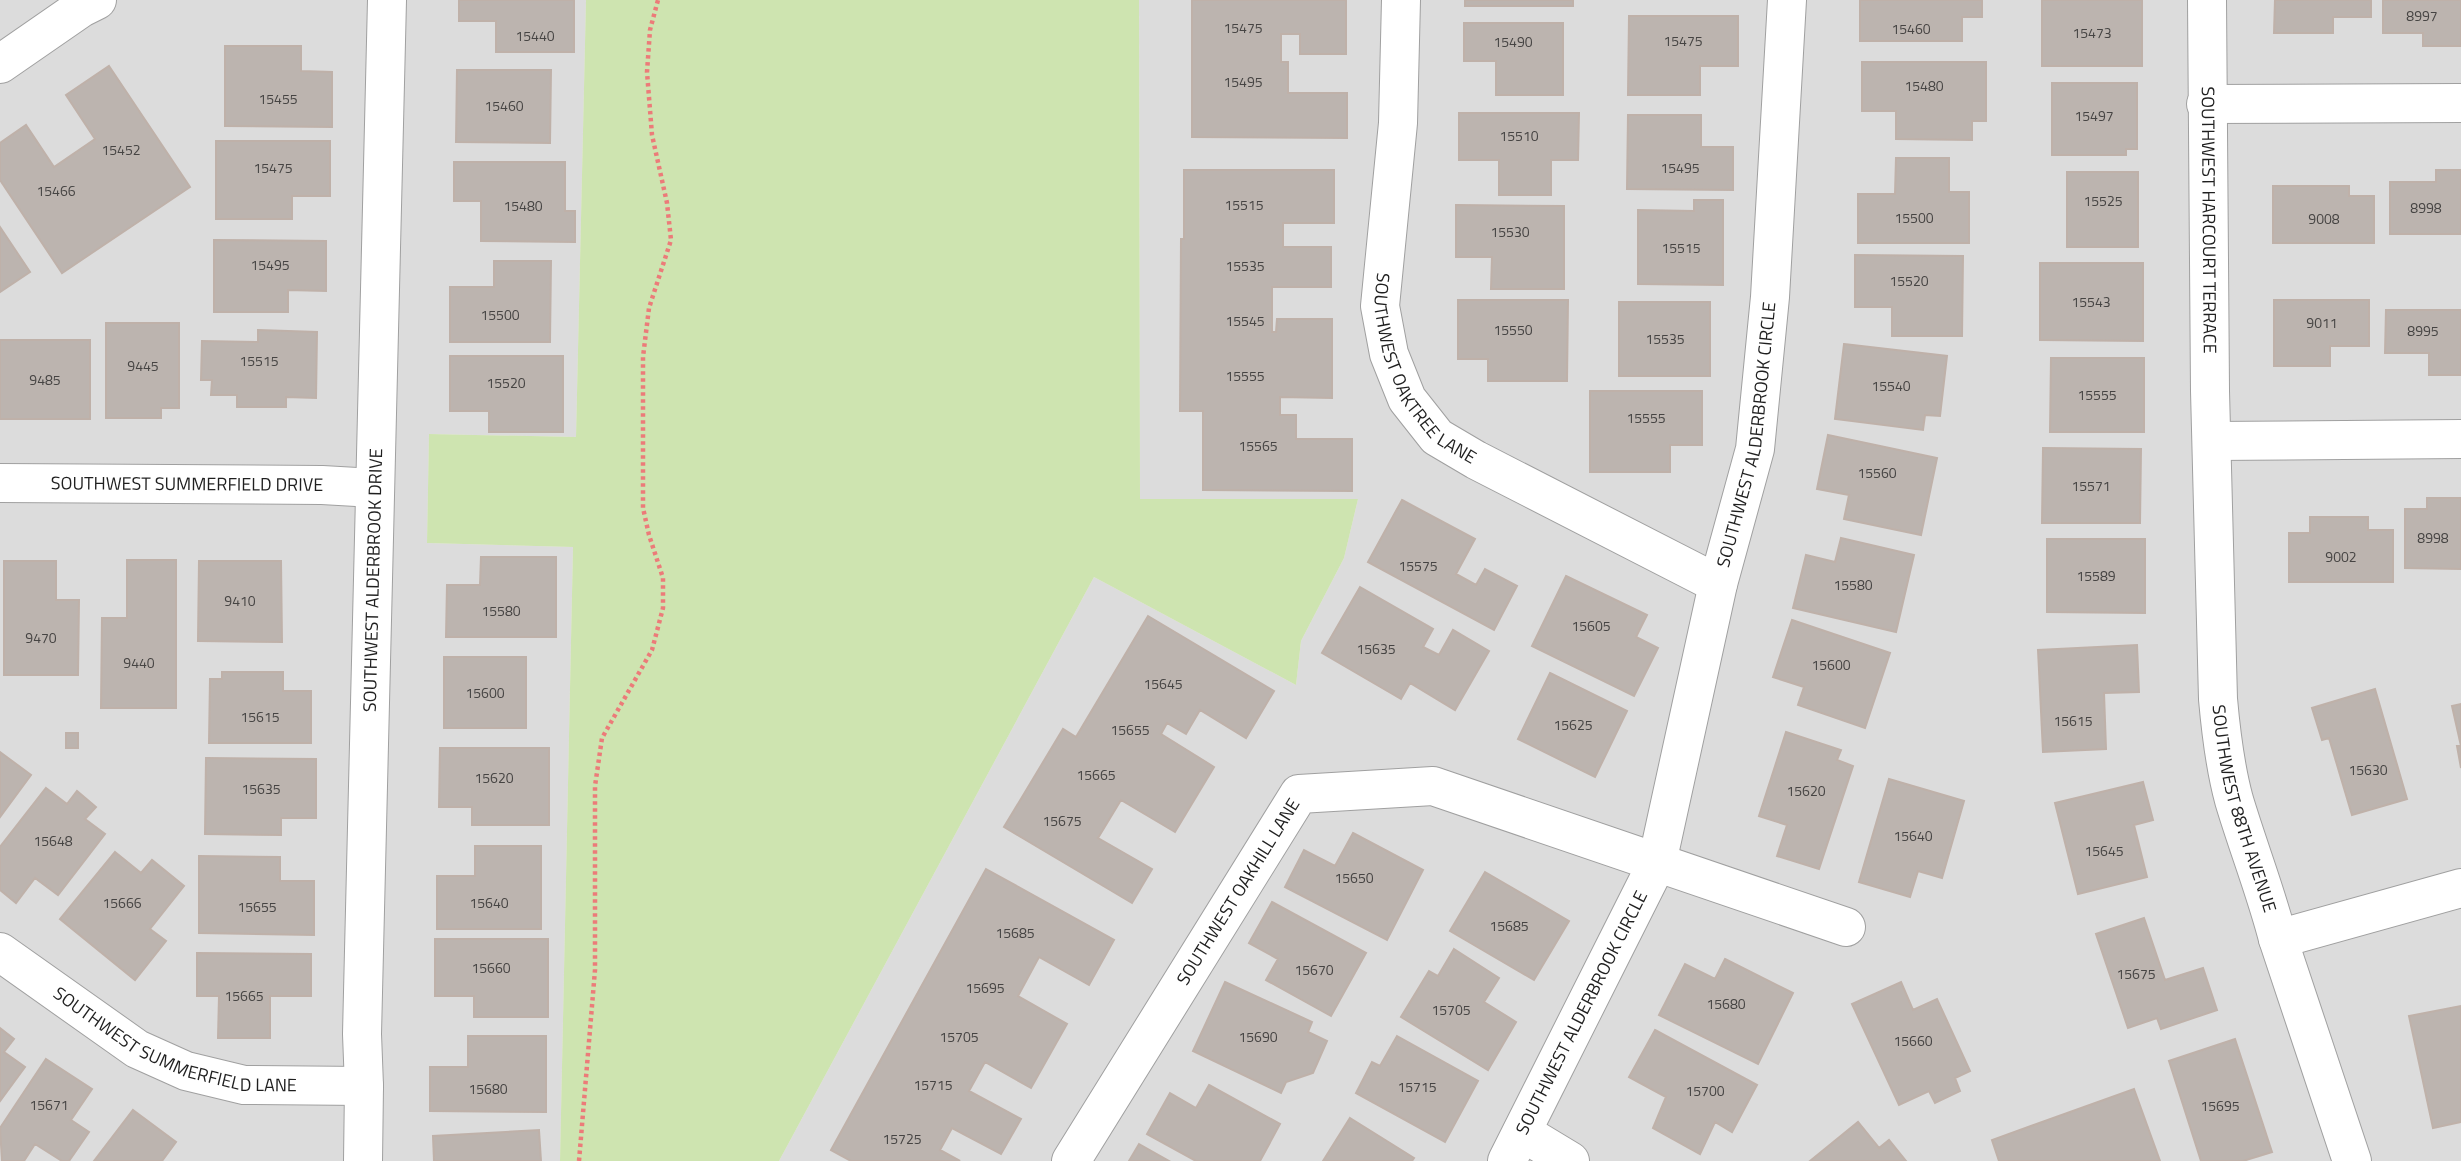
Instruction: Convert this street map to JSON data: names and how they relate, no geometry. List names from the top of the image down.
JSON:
{
  "streets": {
    "street": [
      "SOUTHWEST HARCOURT TERRACE",
      "SOUTHWEST OAKTREE LANE",
      "SOUTHWEST ALDERBROOK CIRCLE",
      "SOUTHWEST SUMMERFIELD DRIVE",
      "SOUTHWEST ALDERBROOK DRIVE",
      "SOUTHWEST 88TH AVENUE",
      "SOUTHWEST OAKHILL LANE",
      "SOUTHWEST SUMMERFIELD LANE"
    ]
  },
  "crossings": [
    ["SOUTHWEST HARCOURT TERRACE", "SOUTHWEST 88TH AVENUE"],
    ["SOUTHWEST OAKTREE LANE", "SOUTHWEST ALDERBROOK CIRCLE"],
    ["SOUTHWEST ALDERBROOK CIRCLE", "SOUTHWEST OAKHILL LANE"],
    ["SOUTHWEST SUMMERFIELD DRIVE", "SOUTHWEST ALDERBROOK DRIVE"],
    ["SOUTHWEST ALDERBROOK DRIVE", "SOUTHWEST SUMMERFIELD LANE"]
  ],
  "house_numbers": [
    "8997",
    "15475",
    "15460",
    "15473",
    "15440",
    "15475",
    "15490",
    "15495",
    "15480",
    "15455",
    "15460",
    "15497",
    "15510",
    "15452",
    "15475",
    "15495",
    "15466",
    "15525",
    "15515",
    "15480",
    "8998",
    "15500",
    "9008",
    "15530",
    "15515",
    "15495",
    "15535",
    "15520",
    "15543",
    "15500",
    "15545",
    "9011",
    "15550",
    "8995",
    "15535",
    "15515",
    "9445",
    "15555",
    "9485",
    "15520",
    "15540",
    "15555",
    "15555",
    "15565",
    "15560",
    "15571",
    "8998",
    "9002",
    "15575",
    "15589",
    "15580",
    "9410",
    "15580",
    "15605",
    "9470",
    "15635",
    "9440",
    "15600",
    "15645",
    "15600",
    "15615",
    "15615",
    "15625",
    "15655",
    "15630",
    "15665",
    "15620",
    "15635",
    "15620",
    "15675",
    "15640",
    "15648",
    "15645",
    "15650",
    "15666",
    "15640",
    "15655",
    "15685",
    "15685",
    "15660",
    "15670",
    "15675",
    "15695",
    "15665",
    "15680",
    "15705",
    "15705",
    "15690",
    "15660",
    "15715",
    "15715",
    "15680",
    "15700",
    "15671",
    "15695",
    "15725"
  ]
}
